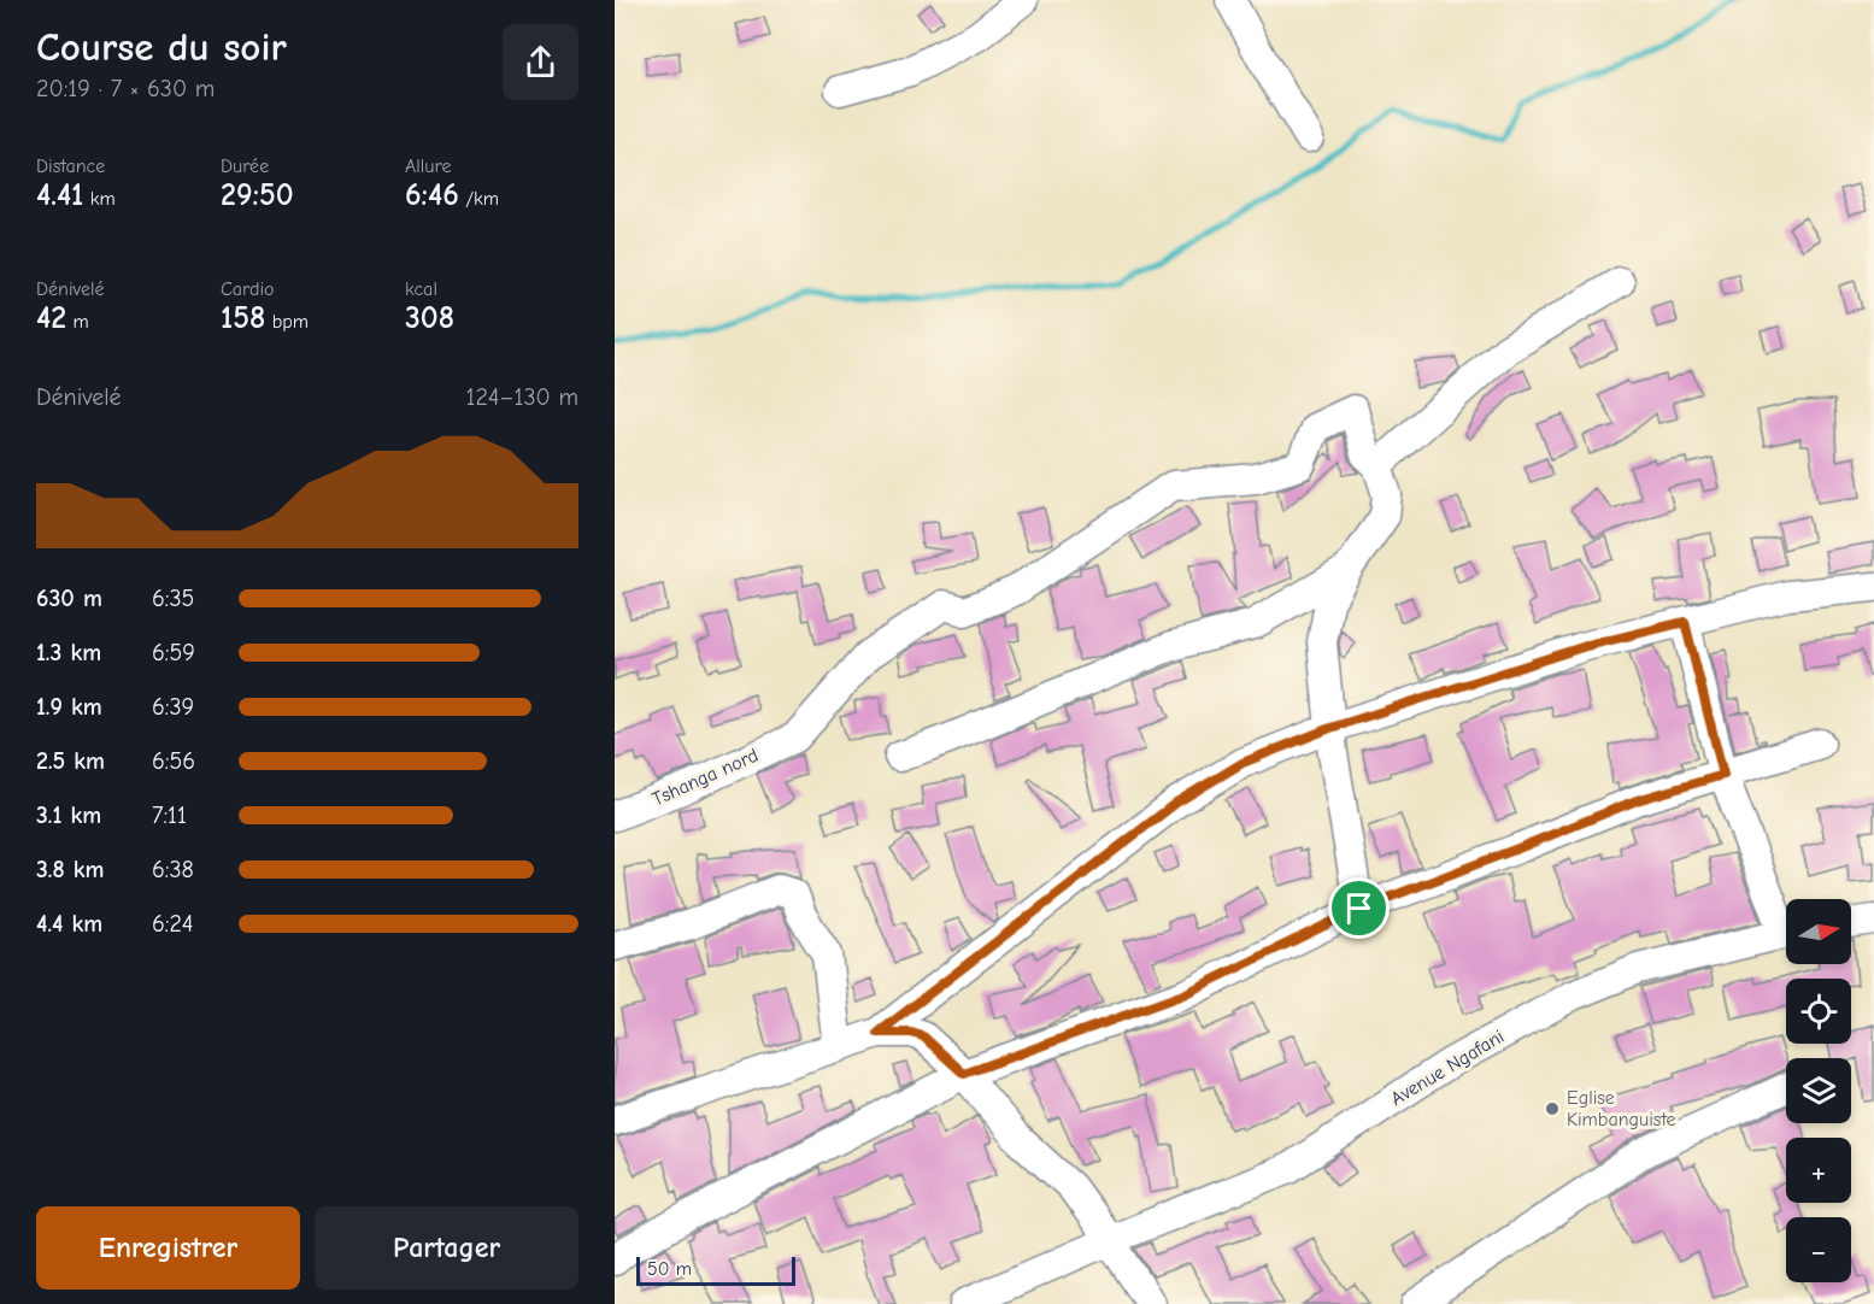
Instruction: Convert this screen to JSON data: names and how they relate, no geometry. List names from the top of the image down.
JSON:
{
  "streets": {
    "street": ["Tshanga nord", "Avenue Ngafani"]
  },
  "places": ["Eglise Kimbanguiste"],
  "scale_bar": "50 m",
  "north": "right",
  "page": {
    "heading": ["Course du soir", "20:19 · 7 × 630 m"],
    "stats": [
      ["Distance", "4.41 km"],
      ["Durée", "29:50"],
      ["Allure", "6:46 /km"],
      ["Dénivelé", "42 m"],
      ["Cardio", "158 bpm"],
      ["kcal", "308"]
    ],
    "chart": ["Dénivelé", "124–130 m"],
    "list": [
      {
        "name": "630 m",
        "note": "6:35"
      },
      {
        "name": "1.3 km",
        "note": "6:59"
      },
      {
        "name": "1.9 km",
        "note": "6:39"
      },
      {
        "name": "2.5 km",
        "note": "6:56"
      },
      {
        "name": "3.1 km",
        "note": "7:11"
      },
      {
        "name": "3.8 km",
        "note": "6:38"
      },
      {
        "name": "4.4 km",
        "note": "6:24"
      }
    ],
    "map_buttons": ["+", "−"],
    "buttons": ["Enregistrer", "Partager"],
    "scale": "50 m"
  }
}
